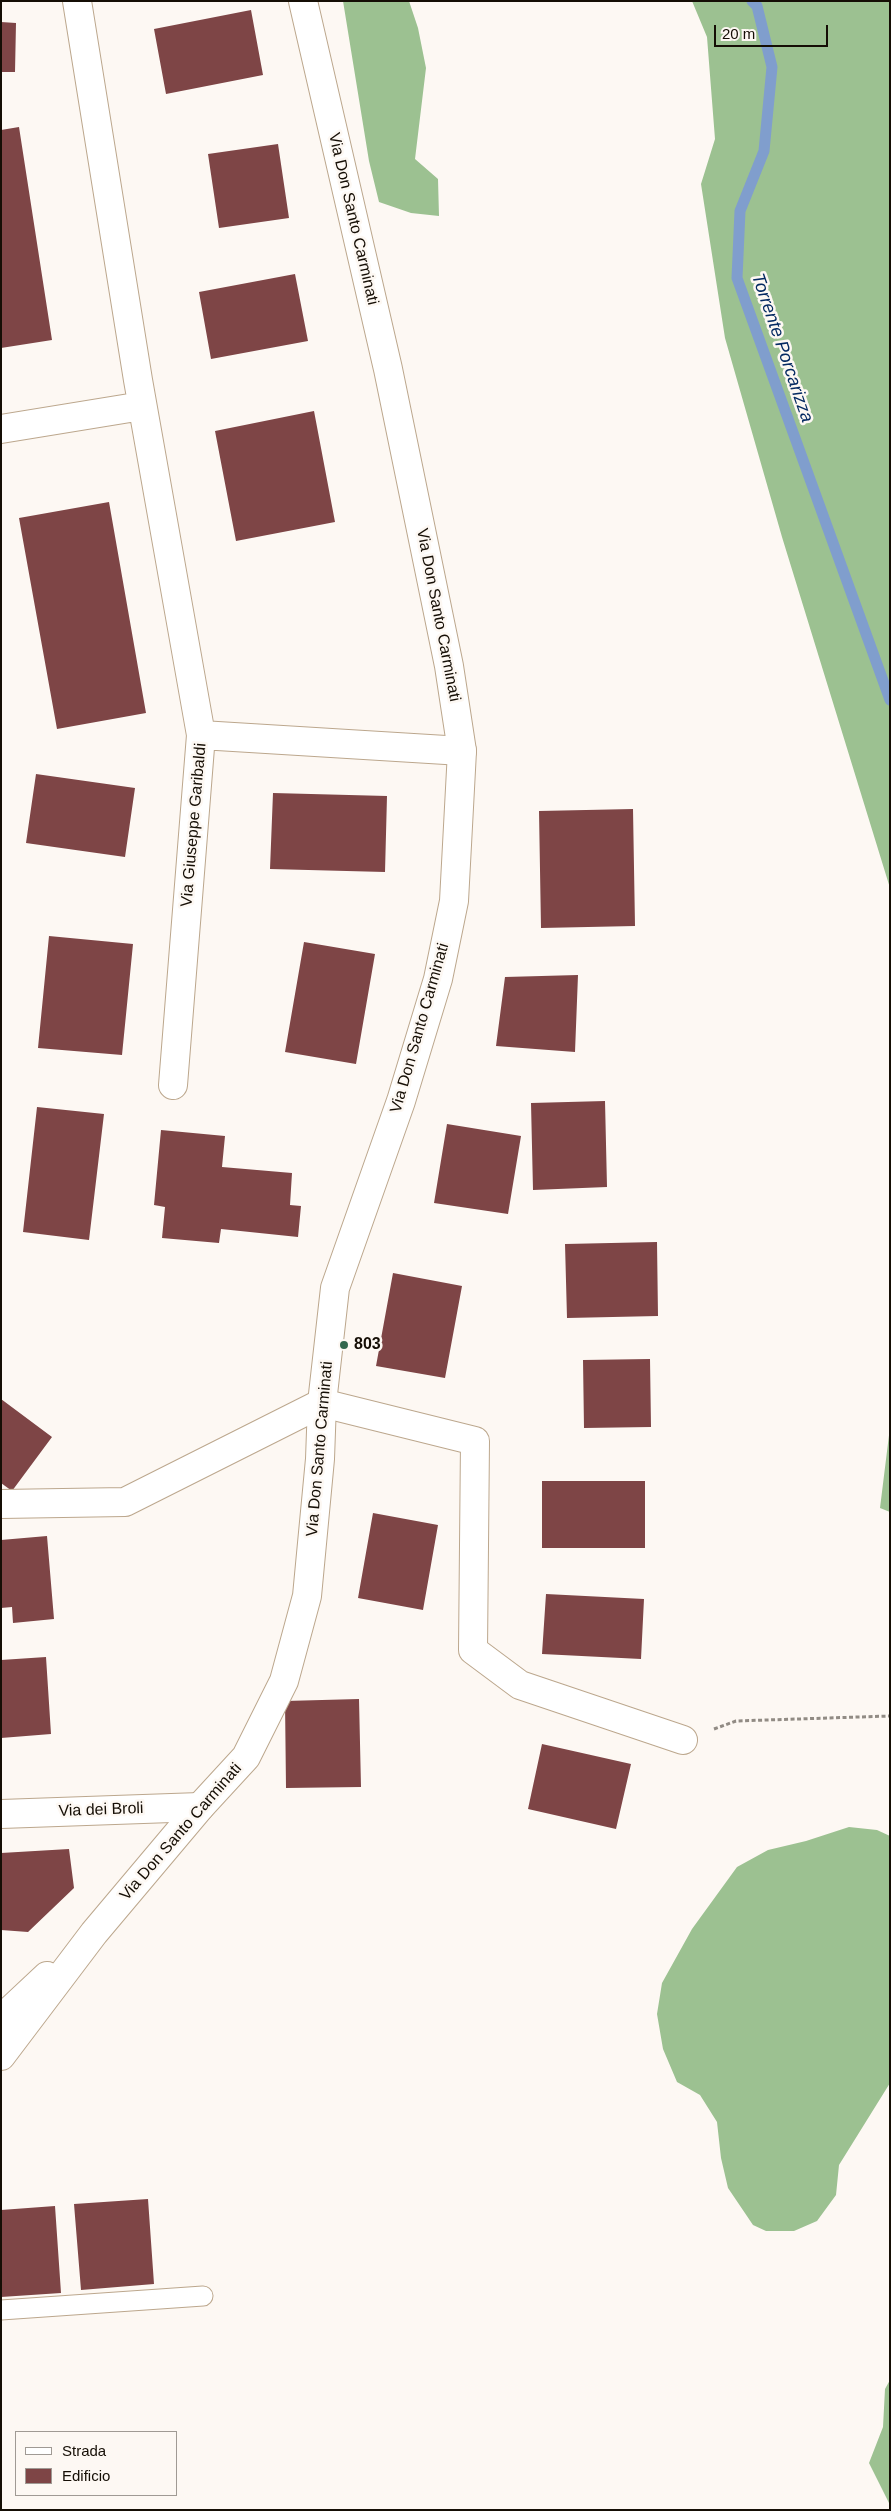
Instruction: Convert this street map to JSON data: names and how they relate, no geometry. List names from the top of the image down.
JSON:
{
  "streets": {
    "street": ["Via Don Santo Carminati", "Via Giuseppe Garibaldi", "Via dei Broli"]
  },
  "crossings": [
    ["Via Don Santo Carminati", "Via Giuseppe Garibaldi"],
    ["Via Don Santo Carminati", "Via dei Broli"]
  ],
  "water": ["Torrente Porcarizza"],
  "places": ["803"],
  "legend": ["Strada", "Edificio"],
  "scale_bar": "20 m"
}
